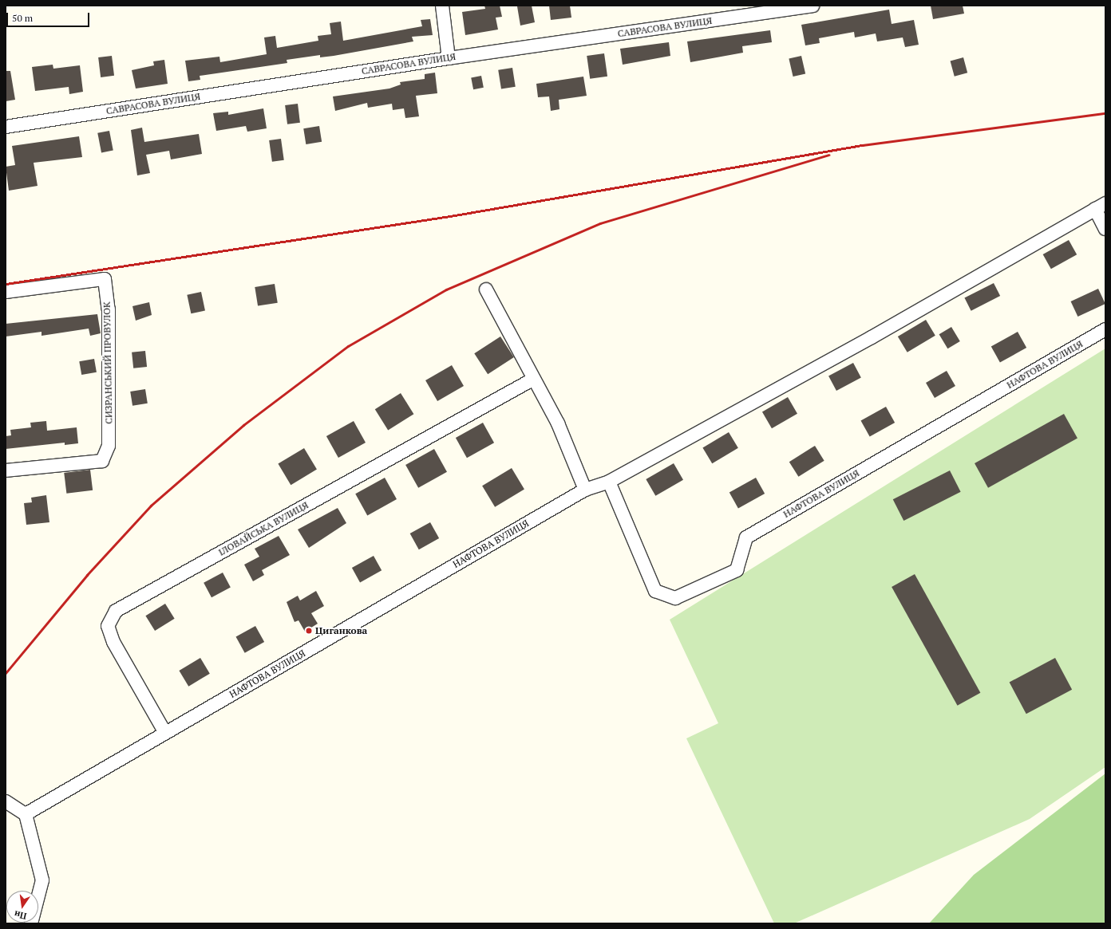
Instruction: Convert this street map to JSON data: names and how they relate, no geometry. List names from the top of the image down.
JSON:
{
  "streets": {
    "street": [
      "САВРАСОВА ВУЛИЦЯ",
      "СИЗРАНСЬКИЙ ПРОВУЛОК",
      "НАФТОВА ВУЛИЦЯ",
      "ІЛОВАЙСЬКА ВУЛИЦЯ"
    ]
  },
  "crossings": [
    ["НАФТОВА ВУЛИЦЯ", "ІЛОВАЙСЬКА ВУЛИЦЯ"]
  ],
  "places": ["Циганкова"],
  "scale_bar": "50 m",
  "north": "bottom"
}
